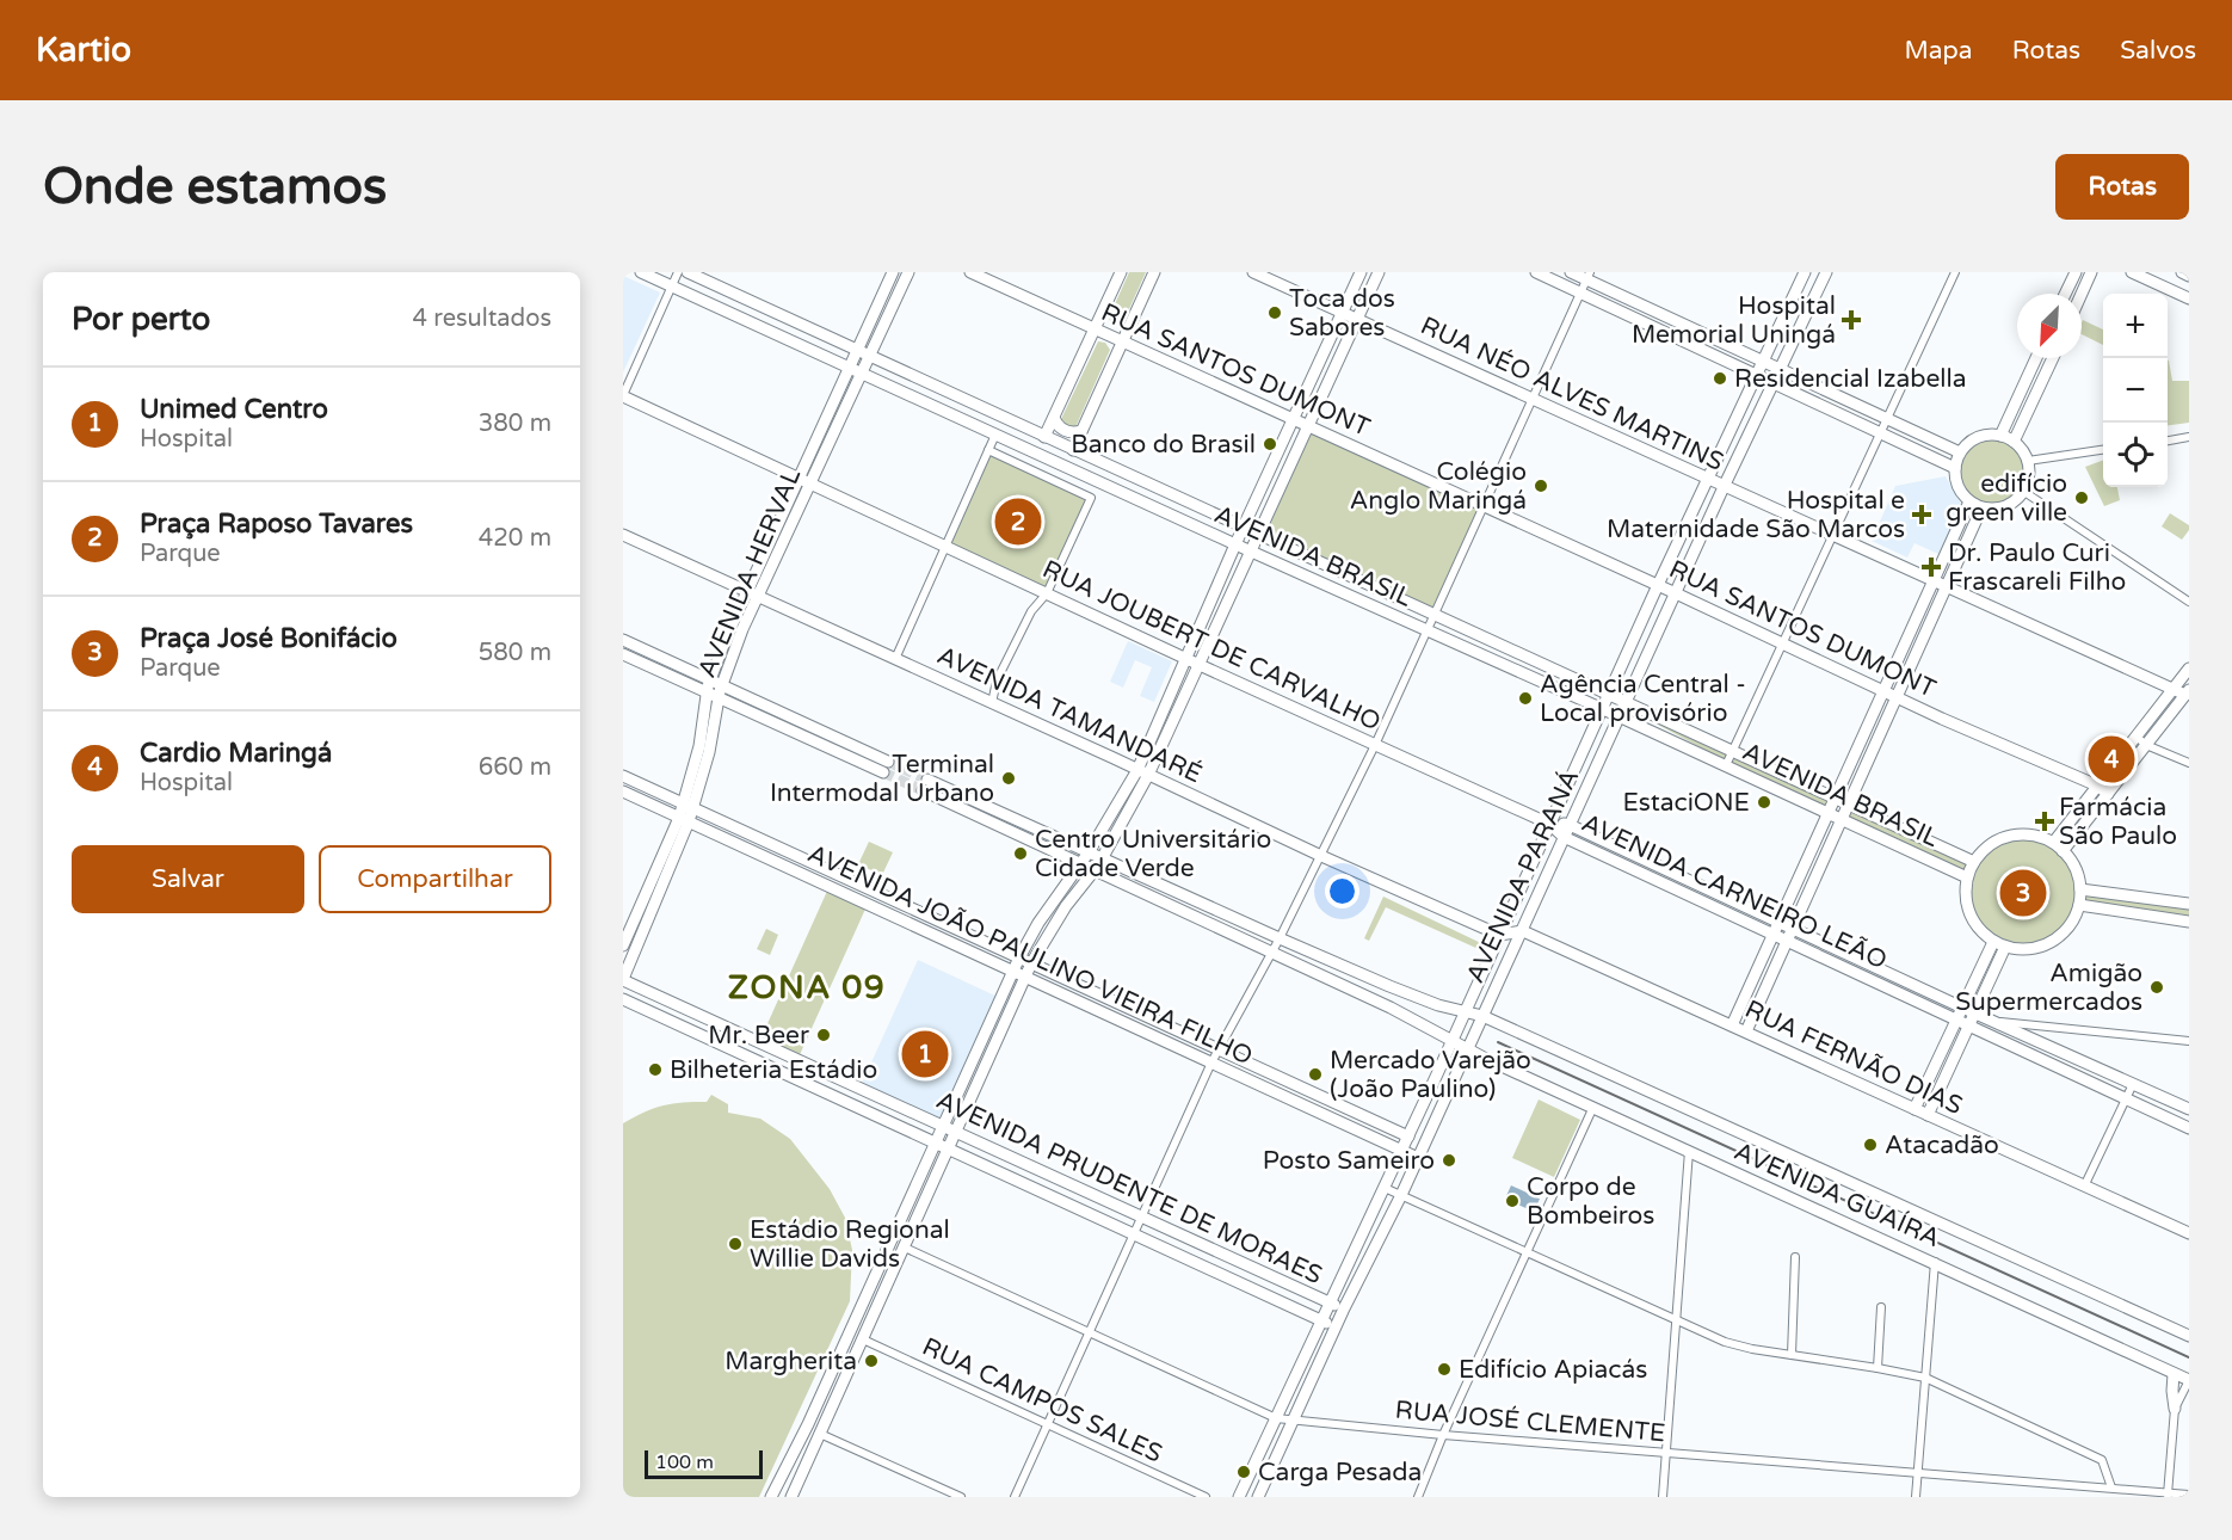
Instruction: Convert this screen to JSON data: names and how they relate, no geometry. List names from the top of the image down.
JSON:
{
  "streets": {
    "main road": [
      "RUA SANTOS DUMONT",
      "RUA NÉO ALVES MARTINS",
      "AVENIDA BRASIL",
      "AVENIDA HERVAL",
      "RUA JOUBERT DE CARVALHO",
      "AVENIDA TAMANDARÉ",
      "AVENIDA PARANÁ",
      "AVENIDA CARNEIRO LEÃO",
      "AVENIDA JOÃO PAULINO VIEIRA FILHO",
      "RUA FERNÃO DIAS",
      "AVENIDA PRUDENTE DE MORAES",
      "AVENIDA GUAÍRA"
    ],
    "street": ["RUA CAMPOS SALES", "RUA JOSÉ CLEMENTE"]
  },
  "crossings": [
    ["RUA SANTOS DUMONT", "AVENIDA PARANÁ"],
    ["RUA NÉO ALVES MARTINS", "AVENIDA PARANÁ"],
    ["AVENIDA BRASIL", "AVENIDA HERVAL"],
    ["AVENIDA BRASIL", "AVENIDA PARANÁ"],
    ["AVENIDA HERVAL", "RUA JOUBERT DE CARVALHO"],
    ["AVENIDA HERVAL", "AVENIDA TAMANDARÉ"],
    ["AVENIDA HERVAL", "AVENIDA JOÃO PAULINO VIEIRA FILHO"],
    ["AVENIDA HERVAL", "AVENIDA PRUDENTE DE MORAES"],
    ["RUA JOUBERT DE CARVALHO", "AVENIDA PARANÁ"],
    ["RUA JOUBERT DE CARVALHO", "AVENIDA CARNEIRO LEÃO"],
    ["AVENIDA TAMANDARÉ", "AVENIDA PARANÁ"],
    ["AVENIDA PARANÁ", "AVENIDA CARNEIRO LEÃO"],
    ["AVENIDA PARANÁ", "AVENIDA JOÃO PAULINO VIEIRA FILHO"],
    ["AVENIDA PARANÁ", "RUA FERNÃO DIAS"],
    ["AVENIDA PARANÁ", "AVENIDA PRUDENTE DE MORAES"],
    ["AVENIDA PARANÁ", "AVENIDA GUAÍRA"],
    ["AVENIDA PARANÁ", "RUA JOSÉ CLEMENTE"]
  ],
  "districts": ["ZONA 09"],
  "places": {
    "other": [
      "Toca dos Sabores",
      "Residencial Izabella",
      "Banco do Brasil",
      "Colégio Anglo Maringá",
      "edifício green ville",
      "Agência Central - Local provisório",
      "Terminal Intermodal Urbano",
      "EstaciONE",
      "Centro Universitário Cidade Verde",
      "Amigão Supermercados",
      "Mr. Beer",
      "Bilheteria Estádio",
      "Mercado Varejão (João Paulino)",
      "Atacadão",
      "Posto Sameiro",
      "Corpo de Bombeiros",
      "Estádio Regional Willie Davids",
      "Margherita",
      "Edifício Apiacás",
      "Carga Pesada"
    ],
    "health": [
      "Hospital Memorial Uningá",
      "Hospital e Maternidade São Marcos",
      "Dr. Paulo Curi Frascareli Filho",
      "Farmácia São Paulo"
    ]
  },
  "scale_bar": "100 m",
  "north": "bottom left",
  "page": {
    "header": "Kartio",
    "nav": ["Mapa", "Rotas", "Salvos"],
    "buttons": [
      "Rotas",
      ["Salvar", "Compartilhar"]
    ],
    "title": "Onde estamos",
    "heading": ["Por perto", "4 resultados"],
    "map_buttons": ["+", "−"],
    "list": [
      {
        "mark": "1",
        "name": "Unimed Centro",
        "note": "Hospital",
        "value": "380 m"
      },
      {
        "mark": "2",
        "name": "Praça Raposo Tavares",
        "note": "Parque",
        "value": "420 m"
      },
      {
        "mark": "3",
        "name": "Praça José Bonifácio",
        "note": "Parque",
        "value": "580 m"
      },
      {
        "mark": "4",
        "name": "Cardio Maringá",
        "note": "Hospital",
        "value": "660 m"
      }
    ],
    "pins": [
      "2",
      "4",
      "3",
      "1"
    ],
    "scale": "100 m"
  }
}
